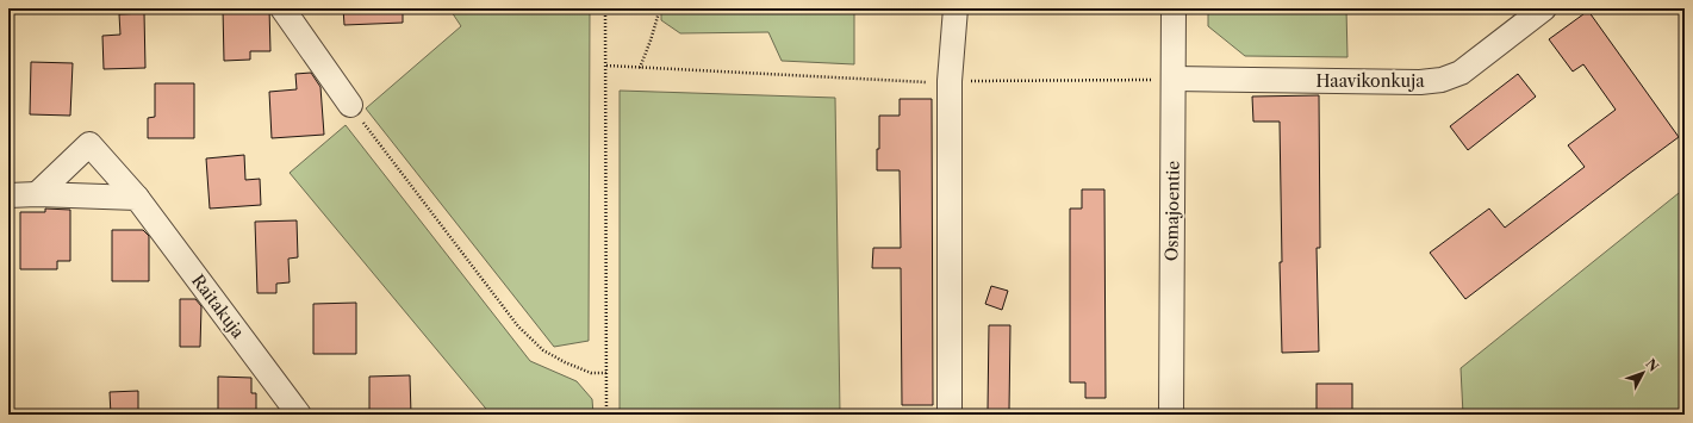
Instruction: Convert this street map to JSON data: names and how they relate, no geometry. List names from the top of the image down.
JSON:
{
  "streets": {
    "street": ["Haavikonkuja", "Osmajoentie", "Raitakuja"]
  },
  "crossings": [
    ["Haavikonkuja", "Osmajoentie"]
  ],
  "north": "top right"
}
